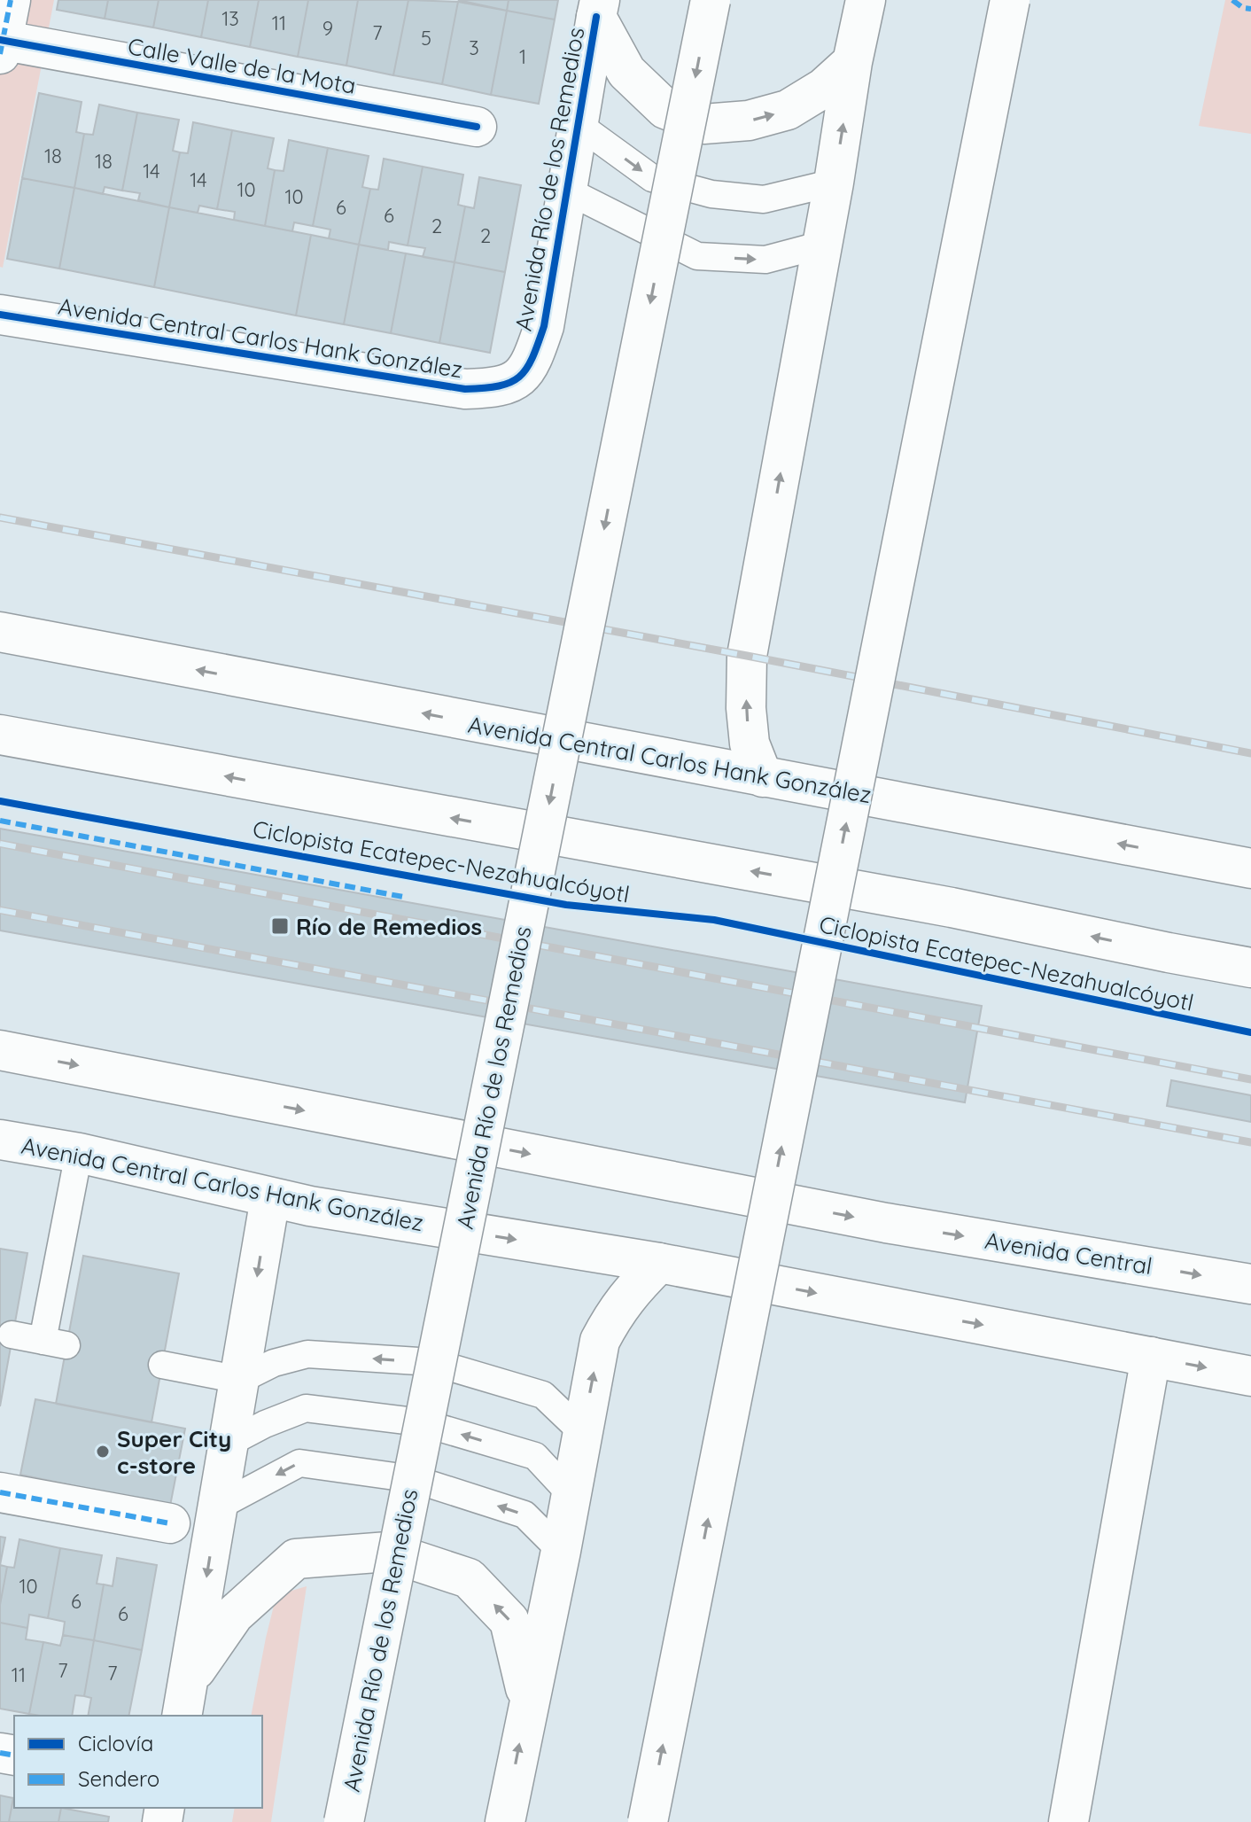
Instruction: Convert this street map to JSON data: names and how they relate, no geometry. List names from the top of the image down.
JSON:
{
  "streets": {
    "main road": [
      "Calle Valle de la Mota",
      "Avenida Río de los Remedios",
      "Avenida Central Carlos Hank González",
      "Avenida Central"
    ],
    "cycle path": ["Ciclopista Ecatepec-Nezahualcóyotl"]
  },
  "crossings": [
    ["Avenida Río de los Remedios", "Avenida Central Carlos Hank González"]
  ],
  "places": {
    "transit": ["Río de Remedios"],
    "other": ["Super City c-store"]
  },
  "house_numbers": [
    "13",
    "11",
    "9",
    "7",
    "5",
    "3",
    "1",
    "18",
    "18",
    "14",
    "14",
    "10",
    "10",
    "6",
    "6",
    "2",
    "2",
    "10",
    "6",
    "6",
    "7",
    "7",
    "11"
  ],
  "legend": ["Ciclovía", "Sendero"]
}
